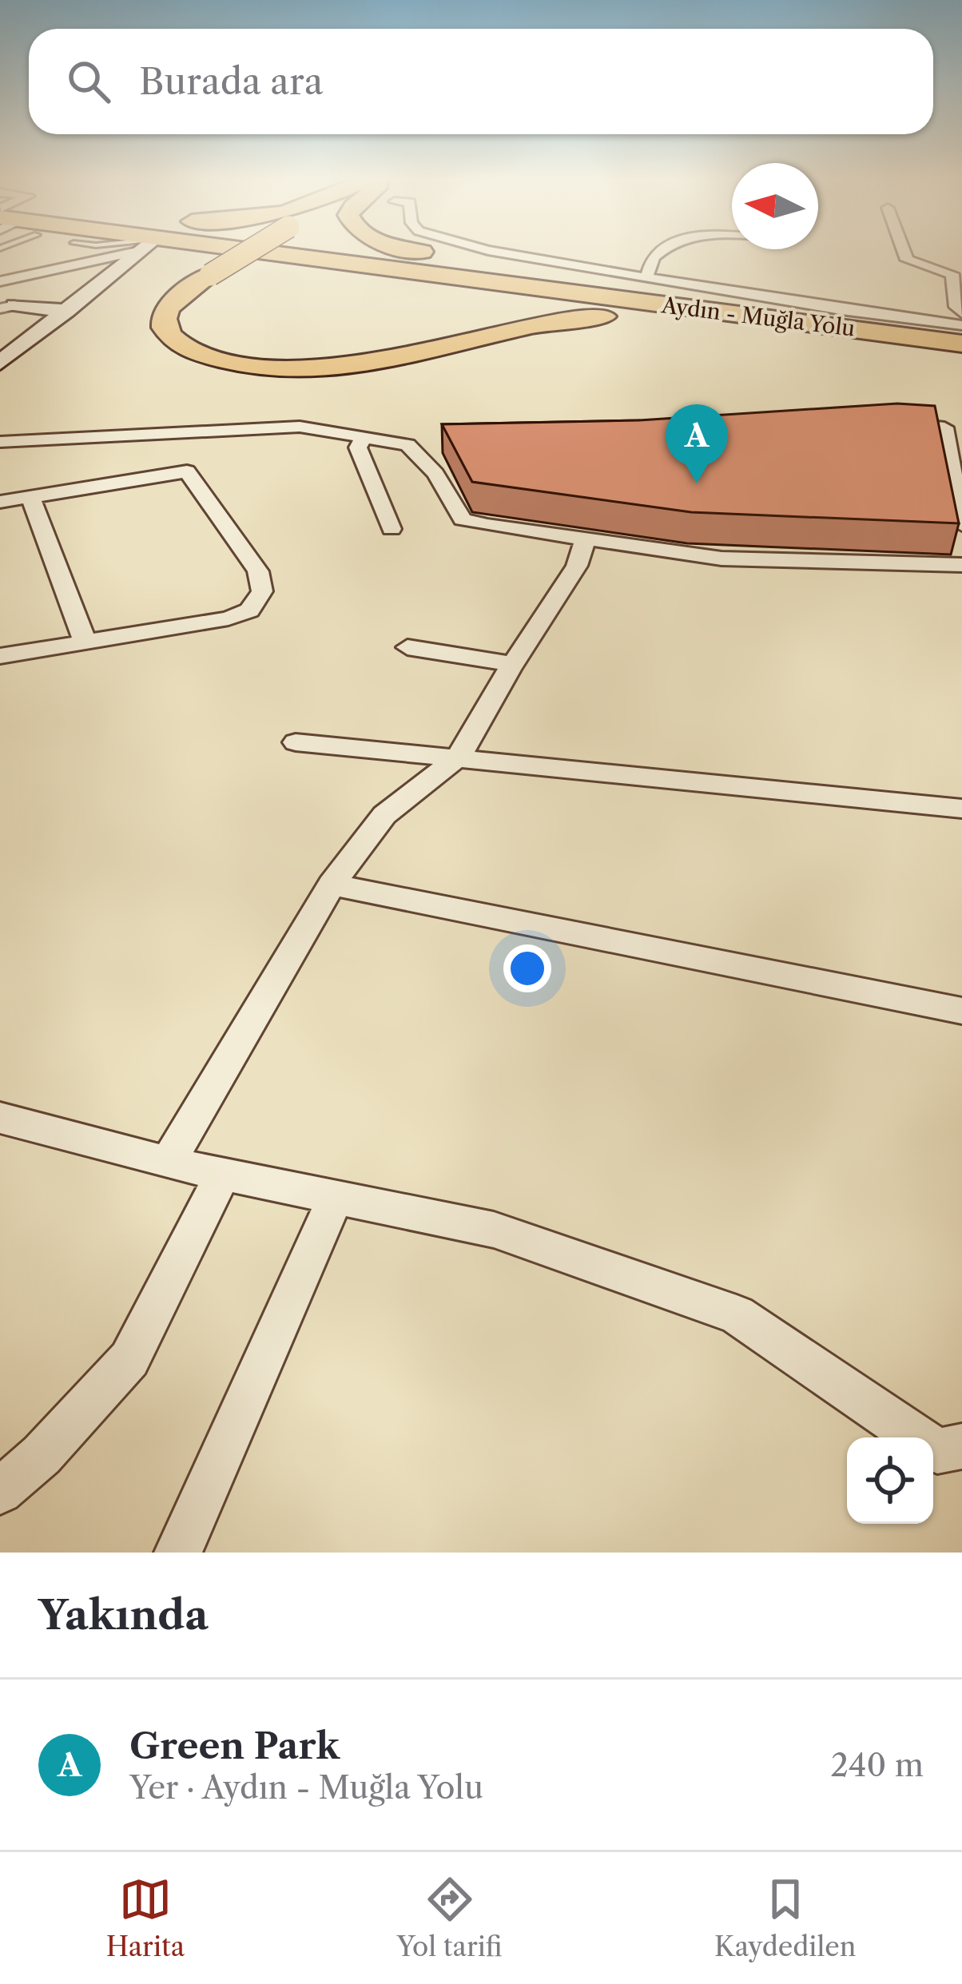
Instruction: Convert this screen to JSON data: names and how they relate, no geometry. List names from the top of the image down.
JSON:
{
  "streets": {
    "highway": ["Aydın - Muğla Yolu"]
  },
  "north": "left",
  "page": {
    "search": "Burada ara",
    "pins": "A",
    "heading": "Yakında",
    "list": [
      {
        "mark": "A",
        "name": "Green Park",
        "note": "Yer · Aydın - Muğla Yolu",
        "value": "240 m"
      }
    ],
    "nav": ["Harita", "Yol tarifi", "Kaydedilen"]
  }
}
